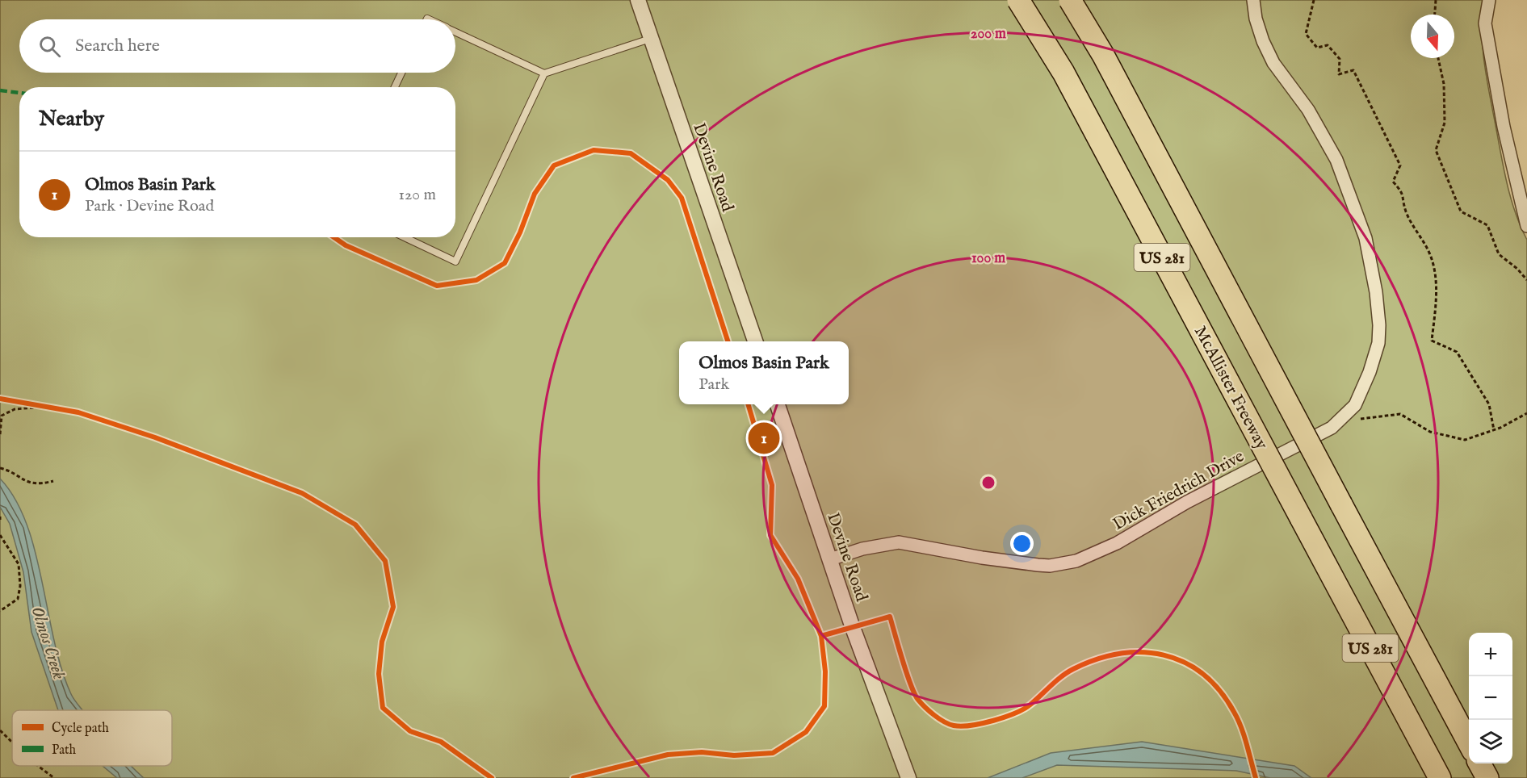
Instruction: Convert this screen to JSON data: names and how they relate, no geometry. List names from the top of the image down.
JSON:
{
  "streets": {
    "highway": ["US 281", "McAllister Freeway"],
    "street": ["Devine Road", "Dick Friedrich Drive"]
  },
  "crossings": [
    ["Devine Road", "Dick Friedrich Drive"]
  ],
  "water": ["Olmos Creek"],
  "legend": ["Cycle path", "Path"],
  "north": "bottom",
  "page": {
    "search": "Search here",
    "heading": "Nearby",
    "list": [
      {
        "mark": "1",
        "name": "Olmos Basin Park",
        "note": "Park · Devine Road",
        "value": "120 m"
      }
    ],
    "popup": ["Olmos Basin Park", "Park"],
    "pins": "1",
    "map_buttons": ["+", "−"]
  },
  "rings": ["200 m", "100 m"]
}
